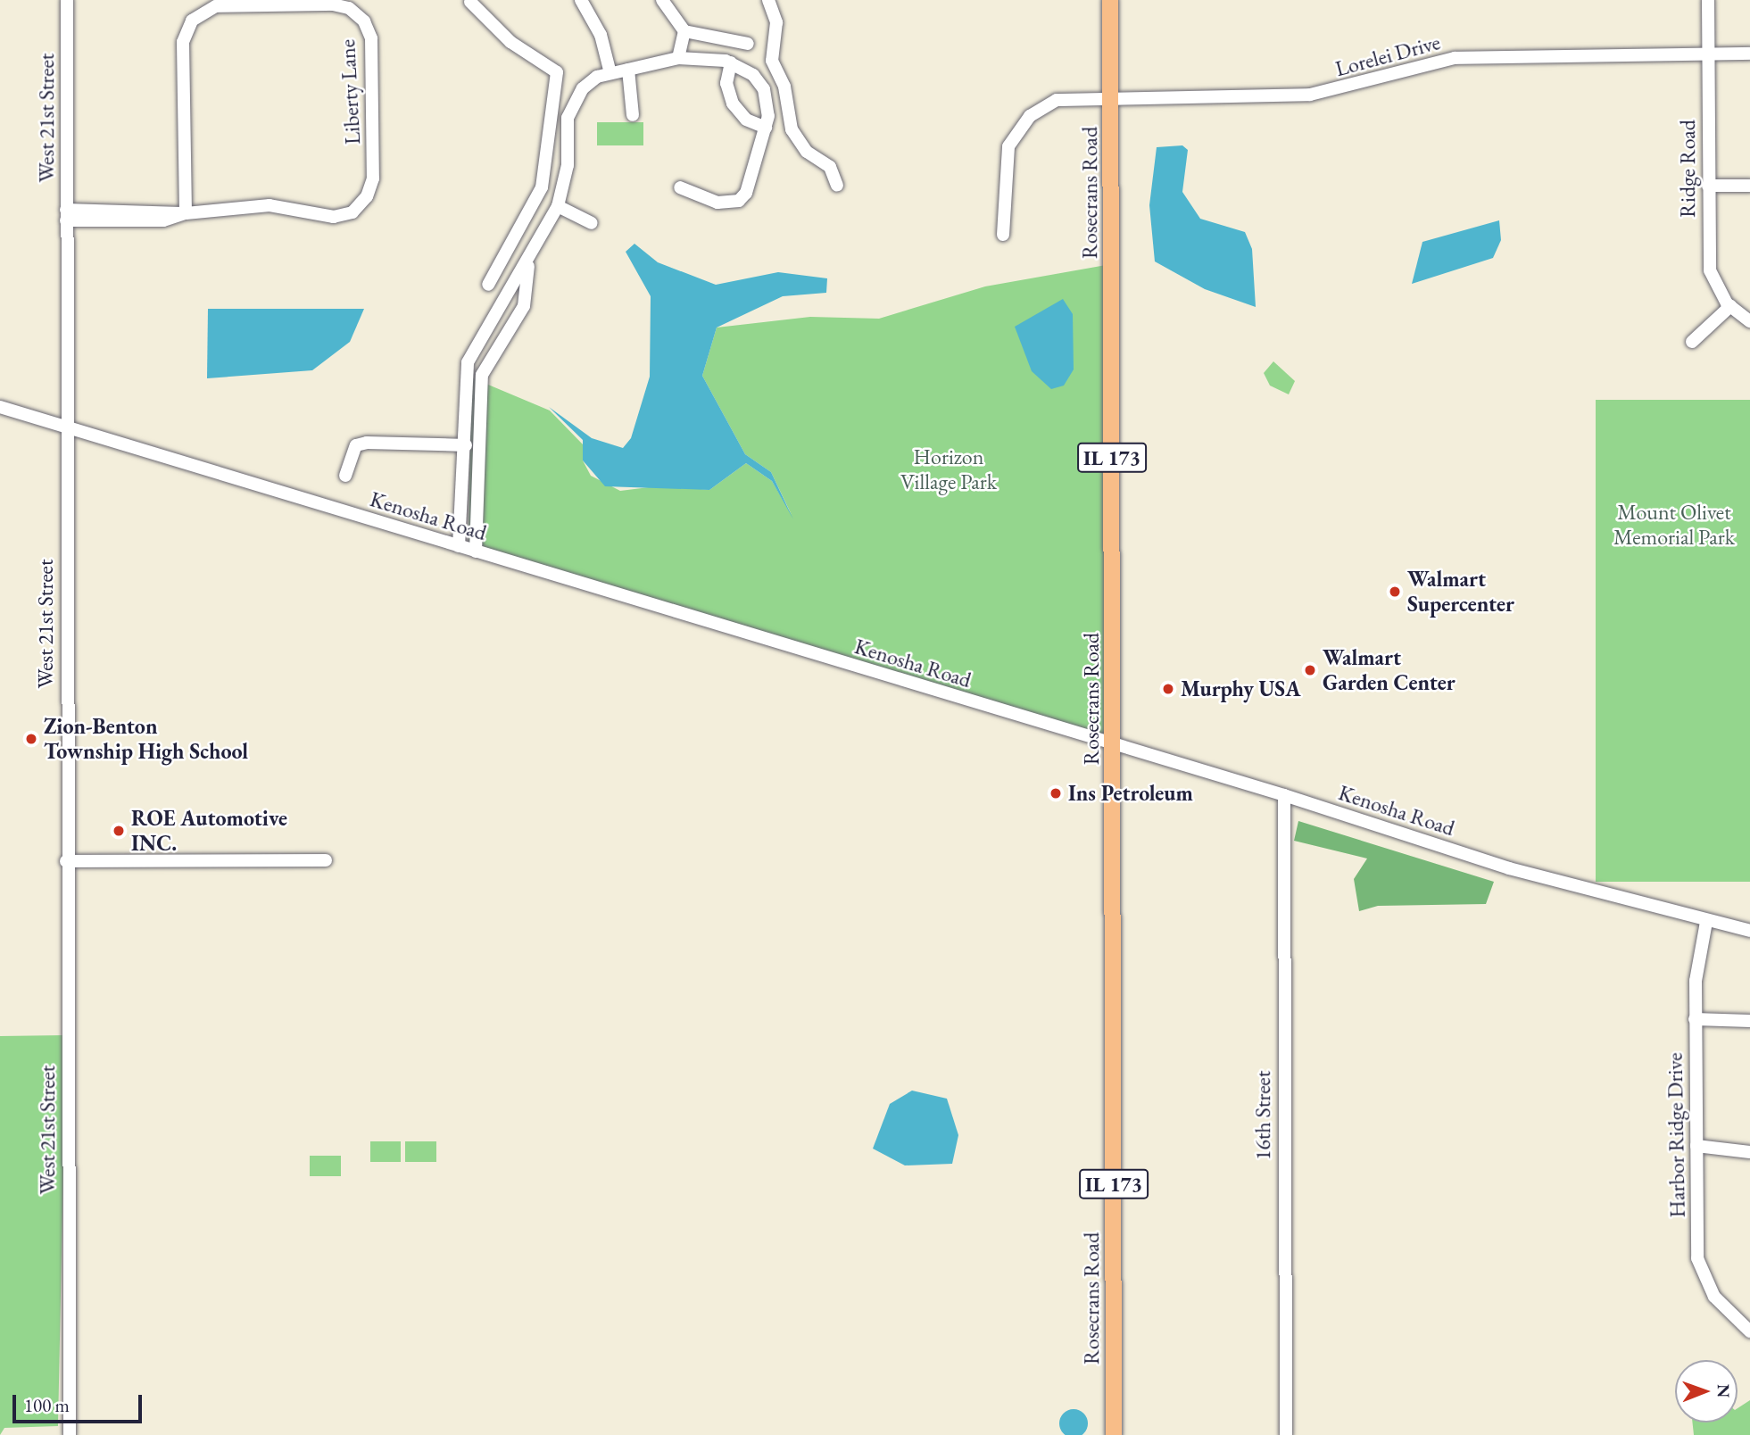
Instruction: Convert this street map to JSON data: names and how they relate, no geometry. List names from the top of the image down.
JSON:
{
  "streets": {
    "main road": ["Rosecrans Road", "IL 173"],
    "street": [
      "Lorelei Drive",
      "Liberty Lane",
      "West 21st Street",
      "Ridge Road",
      "Kenosha Road",
      "16th Street",
      "Harbor Ridge Drive"
    ]
  },
  "crossings": [
    ["Lorelei Drive", "Ridge Road"],
    ["Lorelei Drive", "Rosecrans Road"],
    ["Liberty Lane", "West 21st Street"],
    ["West 21st Street", "Kenosha Road"],
    ["Rosecrans Road", "Kenosha Road"],
    ["Kenosha Road", "16th Street"],
    ["Kenosha Road", "Harbor Ridge Drive"]
  ],
  "parks": ["Horizon Village Park", "Mount Olivet Memorial Park"],
  "places": [
    "Walmart Supercenter",
    "Walmart Garden Center",
    "Murphy USA",
    "Zion-Benton Township High School",
    "Ins Petroleum",
    "ROE Automotive INC."
  ],
  "scale_bar": "100 m",
  "north": "right"
}
